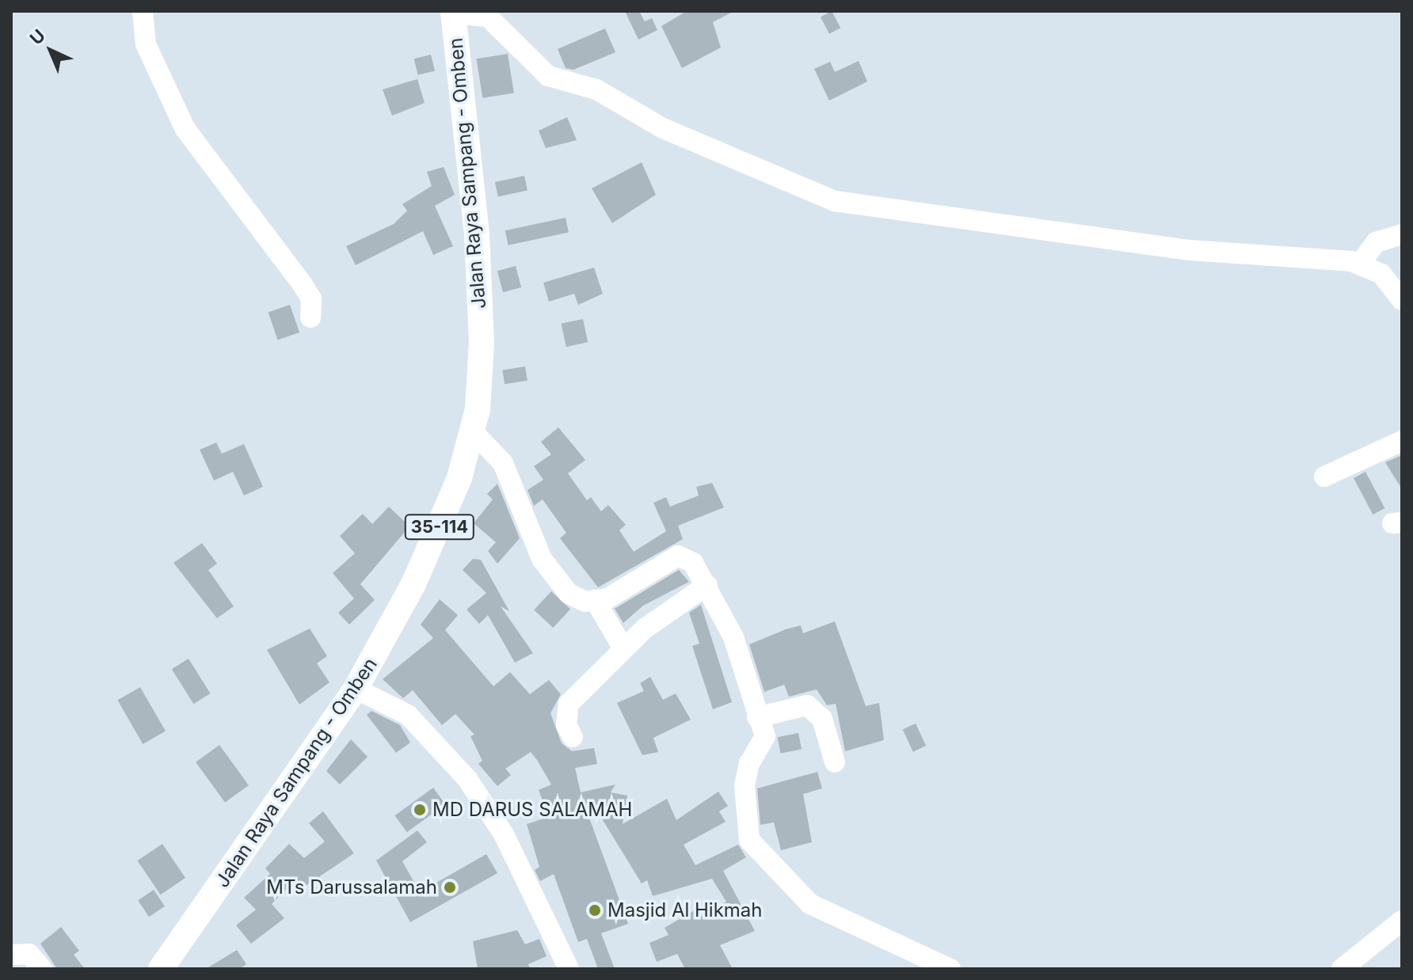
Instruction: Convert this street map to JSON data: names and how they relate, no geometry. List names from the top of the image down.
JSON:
{
  "streets": {
    "main road": ["Jalan Raya Sampang - Omben", "35-114"]
  },
  "places": ["MD DARUS SALAMAH", "MTs Darussalamah", "Masjid Al Hikmah"],
  "north": "top left"
}
